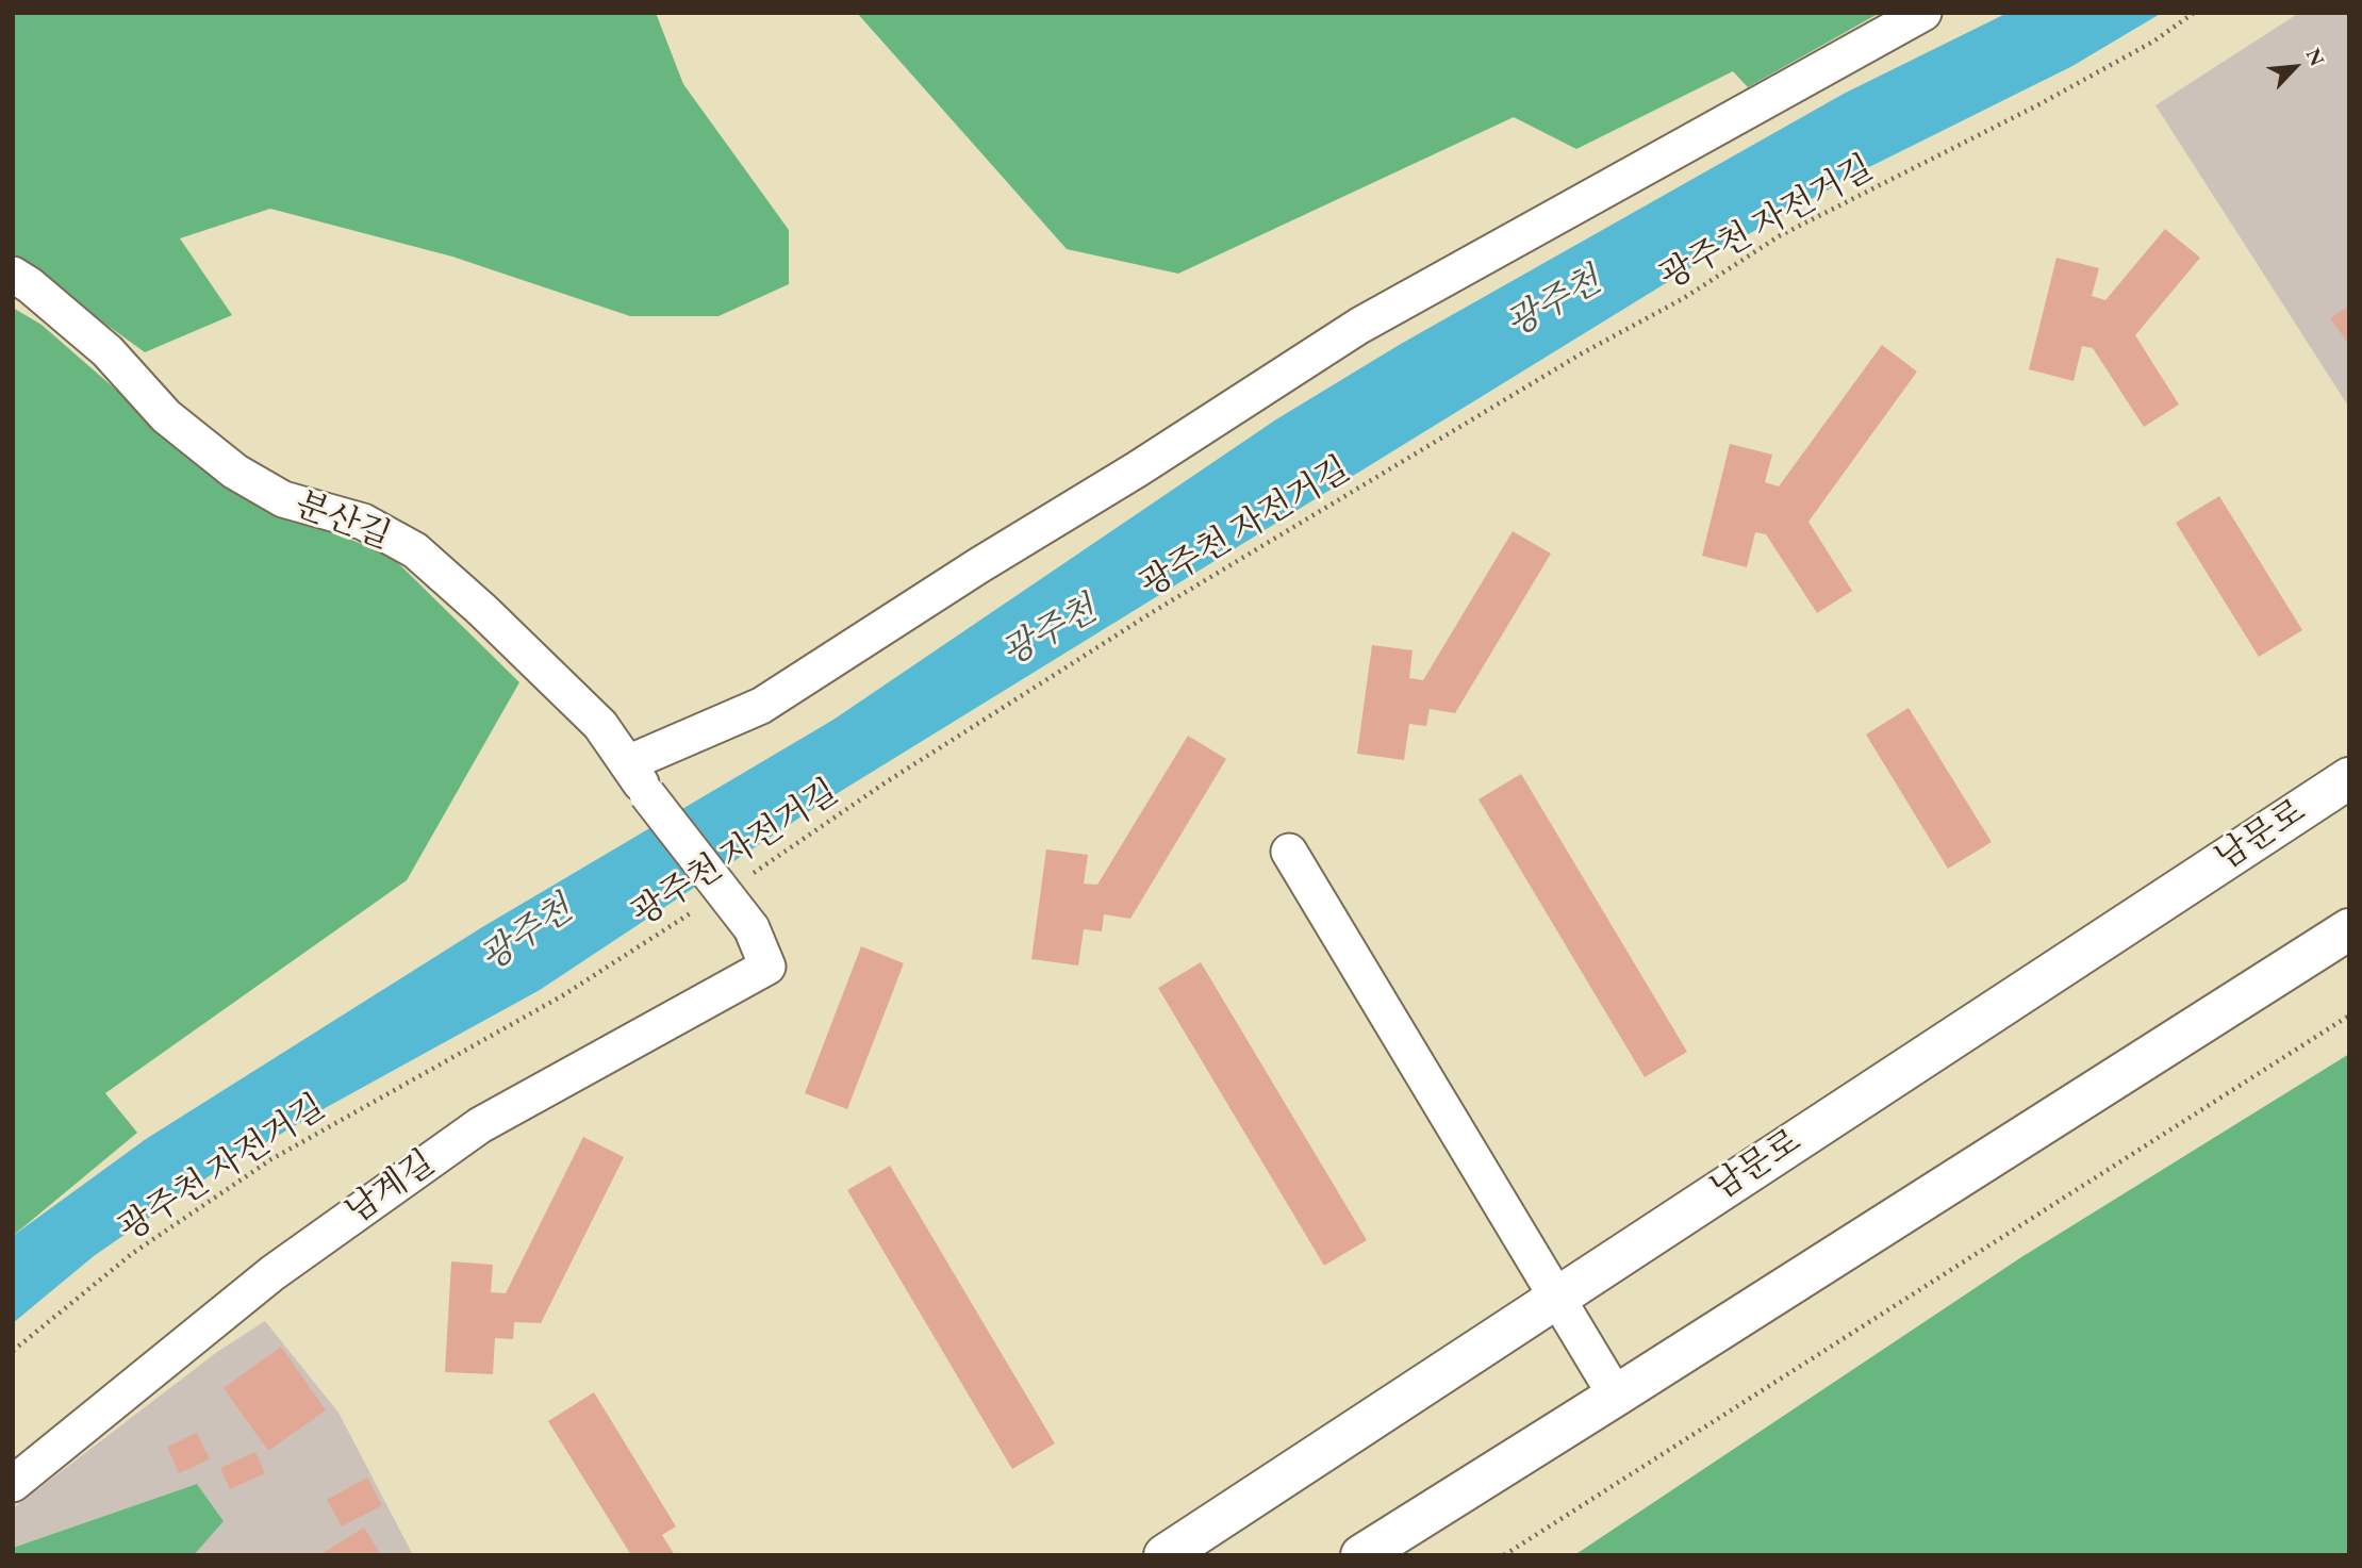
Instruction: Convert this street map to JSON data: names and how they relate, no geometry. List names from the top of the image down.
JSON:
{
  "streets": {
    "main road": ["남문로"],
    "street": ["분산길", "남계길"],
    "path": ["광주천 자전거길"]
  },
  "crossings": [
    ["분산길", "남계길"]
  ],
  "water": ["광주천"],
  "north": "top right"
}
